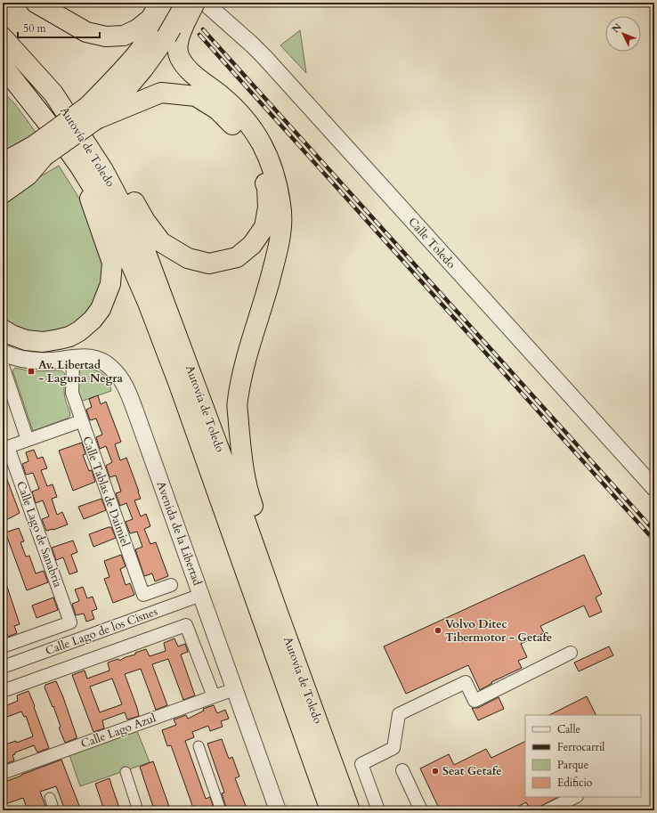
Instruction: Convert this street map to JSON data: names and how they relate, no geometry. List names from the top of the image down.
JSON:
{
  "streets": {
    "highway": ["Autovía de Toledo"],
    "street": [
      "Calle Toledo",
      "Calle Tablas de Daimiel",
      "Avenida de la Libertad",
      "Calle Lago de Sanabria",
      "Calle Lago de los Cisnes",
      "Calle Lago Azul"
    ]
  },
  "crossings": [
    ["Calle Tablas de Daimiel", "Avenida de la Libertad"],
    ["Avenida de la Libertad", "Calle Lago de los Cisnes"],
    ["Avenida de la Libertad", "Calle Lago Azul"]
  ],
  "places": {
    "transit": ["Av. Libertad - Laguna Negra"],
    "other": ["Volvo Ditec Tibermotor - Getafe", "Seat Getafe"]
  },
  "legend": [
    "Calle",
    "Ferrocarril",
    "Parque",
    "Edificio"
  ],
  "scale_bar": "50 m",
  "north": "top left"
}
